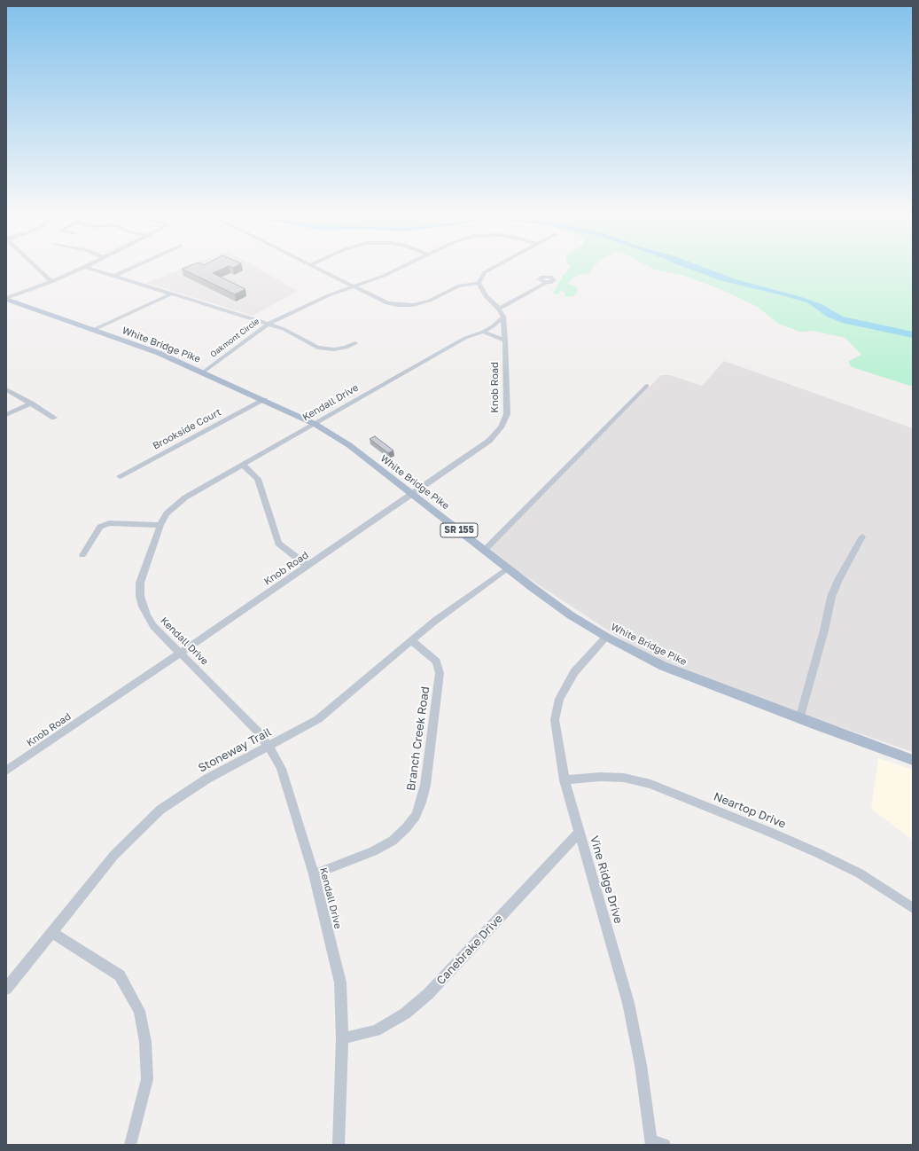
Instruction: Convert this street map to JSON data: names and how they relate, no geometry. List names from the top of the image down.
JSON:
{
  "streets": {
    "main road": ["White Bridge Pike", "SR 155"],
    "street": [
      "Oakmont Circle",
      "Knob Road",
      "Kendall Drive",
      "Brookside Court",
      "Branch Creek Road",
      "Stoneway Trail",
      "Neartop Drive",
      "Vine Ridge Drive",
      "Canebrake Drive"
    ]
  },
  "crossings": [
    ["Oakmont Circle", "White Bridge Pike"],
    ["White Bridge Pike", "Knob Road"],
    ["White Bridge Pike", "Kendall Drive"],
    ["White Bridge Pike", "Brookside Court"],
    ["White Bridge Pike", "Stoneway Trail"],
    ["White Bridge Pike", "Vine Ridge Drive"],
    ["Knob Road", "Kendall Drive"],
    ["Kendall Drive", "Branch Creek Road"],
    ["Kendall Drive", "Stoneway Trail"],
    ["Kendall Drive", "Canebrake Drive"],
    ["Branch Creek Road", "Stoneway Trail"],
    ["Neartop Drive", "Vine Ridge Drive"],
    ["Vine Ridge Drive", "Canebrake Drive"]
  ]
}
